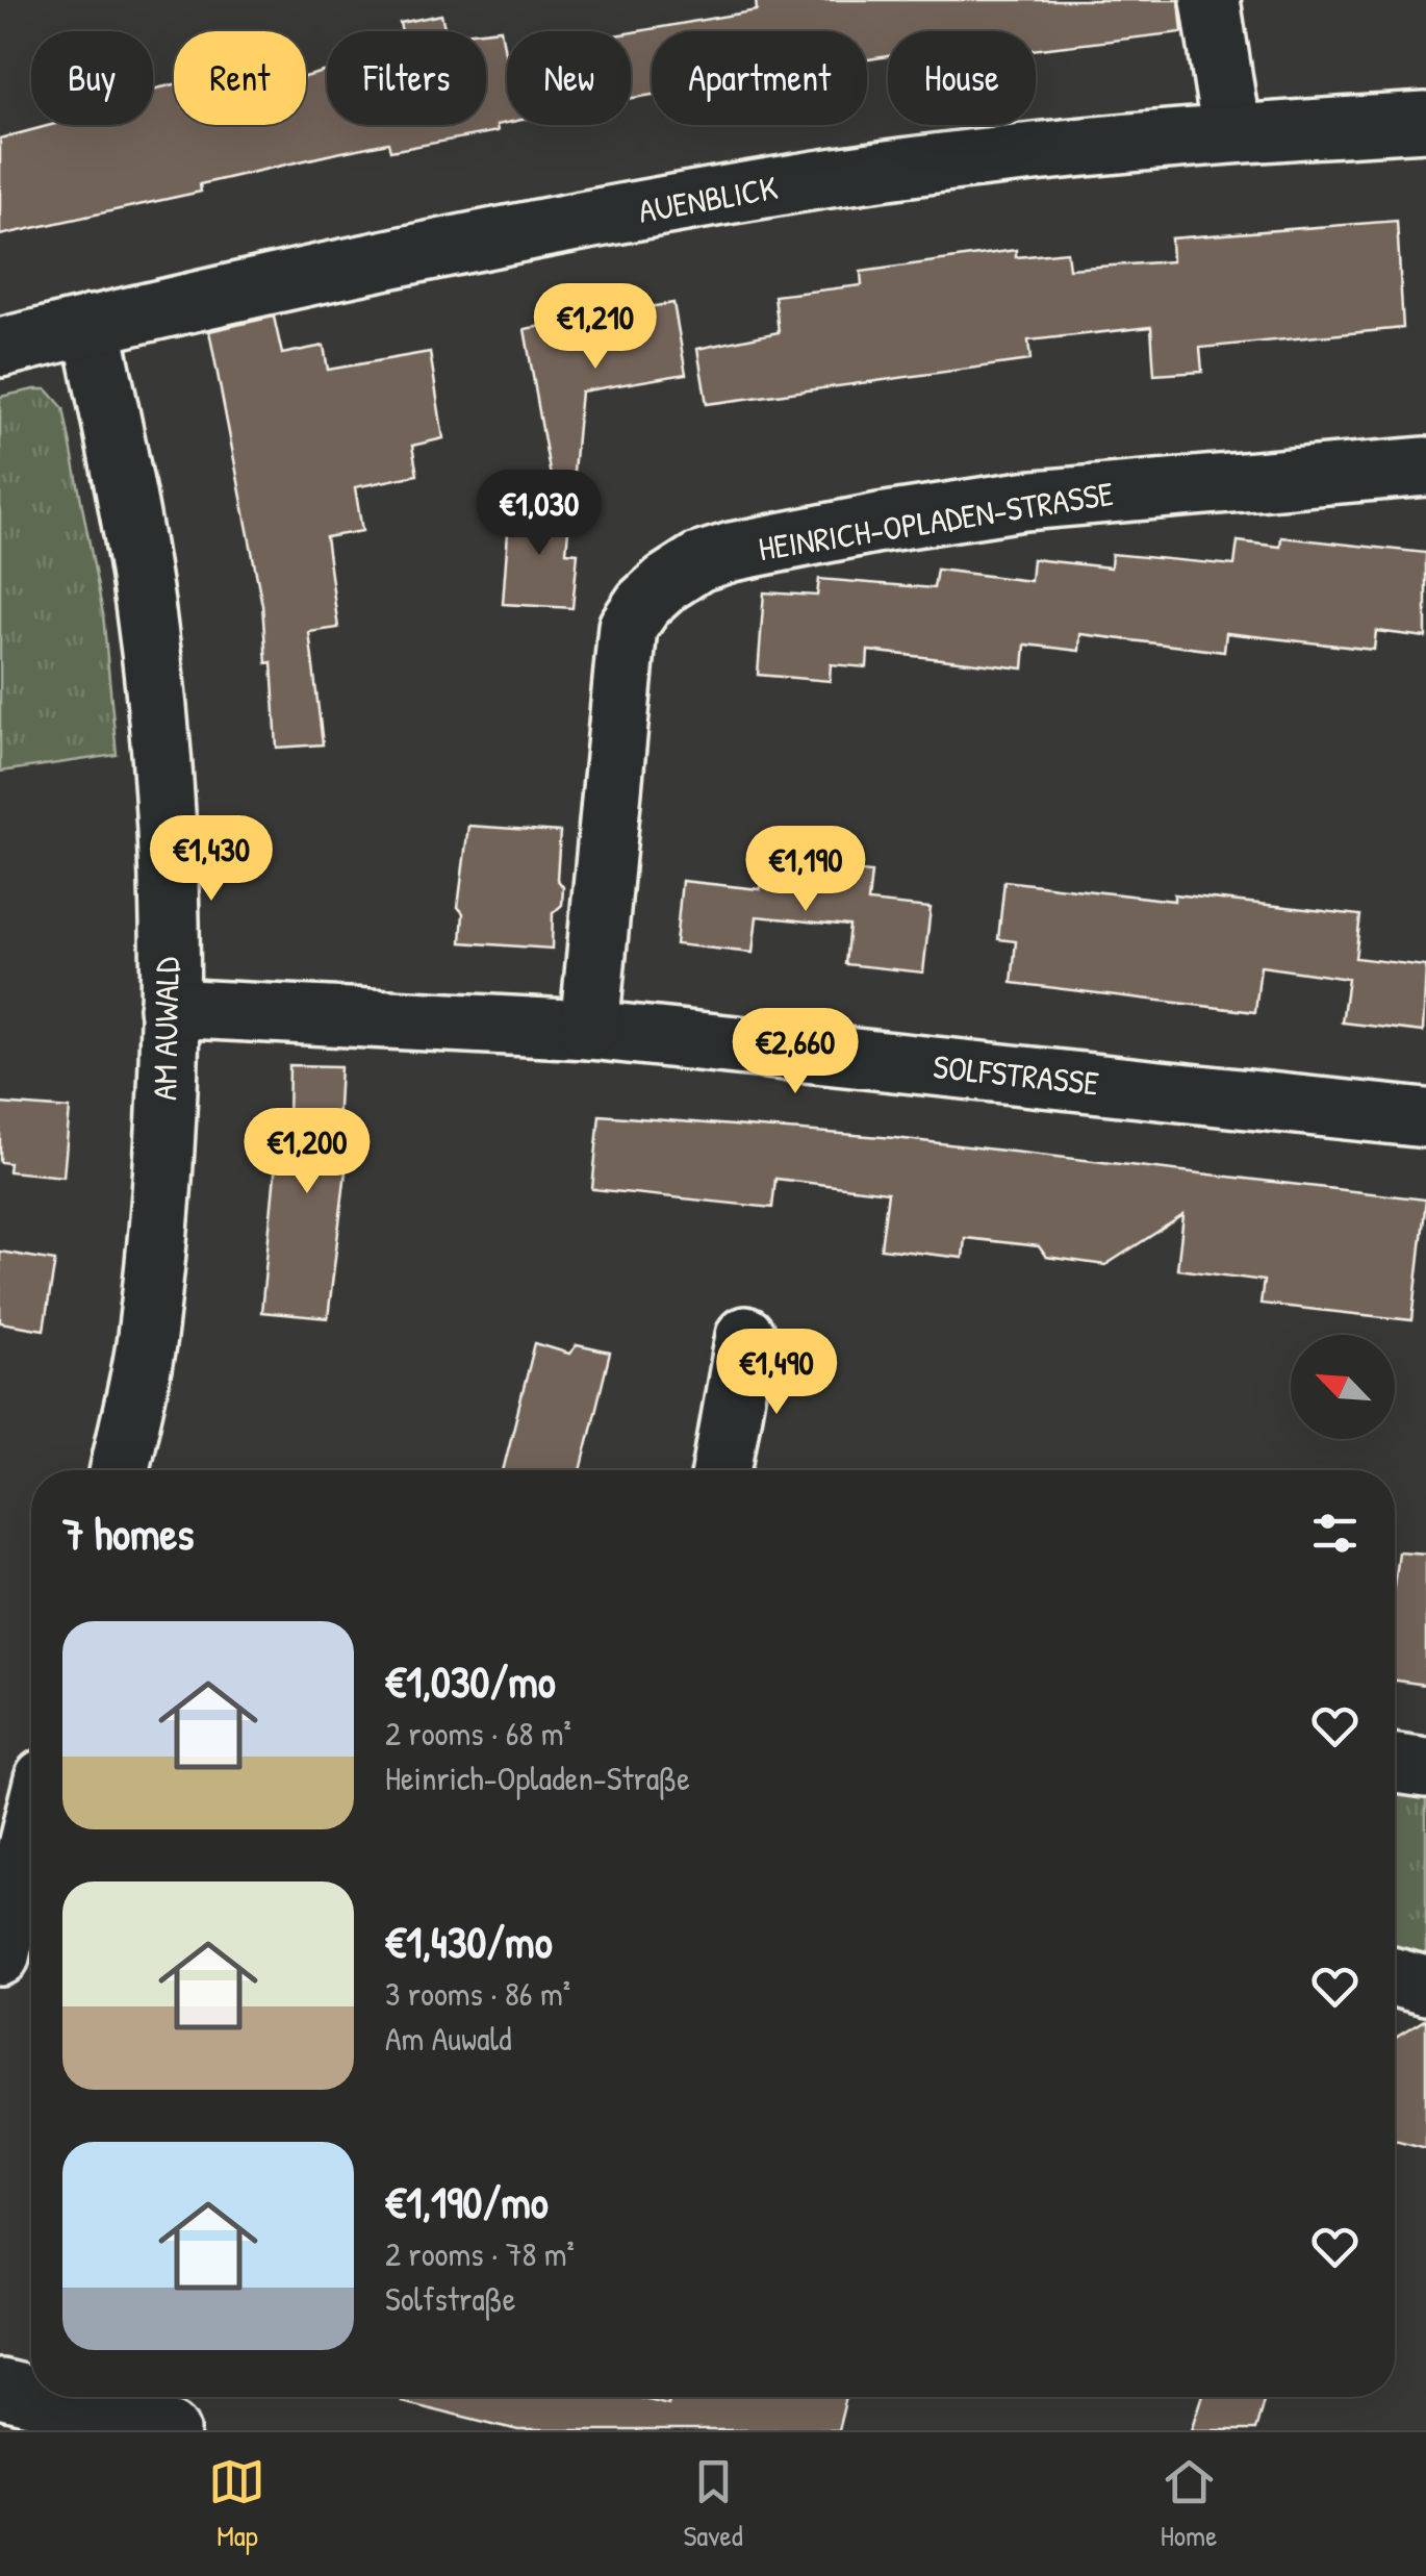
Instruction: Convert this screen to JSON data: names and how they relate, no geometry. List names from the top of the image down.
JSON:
{
  "streets": {
    "street": [
      "AUENBLICK",
      "HEINRICH-OPLADEN-STRASSE",
      "AM AUWALD",
      "SOLFSTRASSE"
    ]
  },
  "crossings": [
    ["AUENBLICK", "AM AUWALD"],
    ["HEINRICH-OPLADEN-STRASSE", "SOLFSTRASSE"],
    ["AM AUWALD", "SOLFSTRASSE"]
  ],
  "north": "top left",
  "page": {
    "chip": [
      "Buy",
      "Rent",
      "Filters",
      "New",
      "Apartment",
      "House"
    ],
    "price": [
      "€1,210",
      "€1,030",
      "€1,430",
      "€1,190",
      "€2,660",
      "€1,200",
      "€1,490"
    ],
    "heading": "7 homes",
    "list": [
      {
        "name": "€1,030/mo",
        "note": "2 rooms · 68 m² · Heinrich-Opladen-Straße"
      },
      {
        "name": "€1,430/mo",
        "note": "3 rooms · 86 m² · Am Auwald"
      },
      {
        "name": "€1,190/mo",
        "note": "2 rooms · 78 m² · Solfstraße"
      }
    ],
    "tabs": ["Map", "Saved", "Home"]
  }
}
